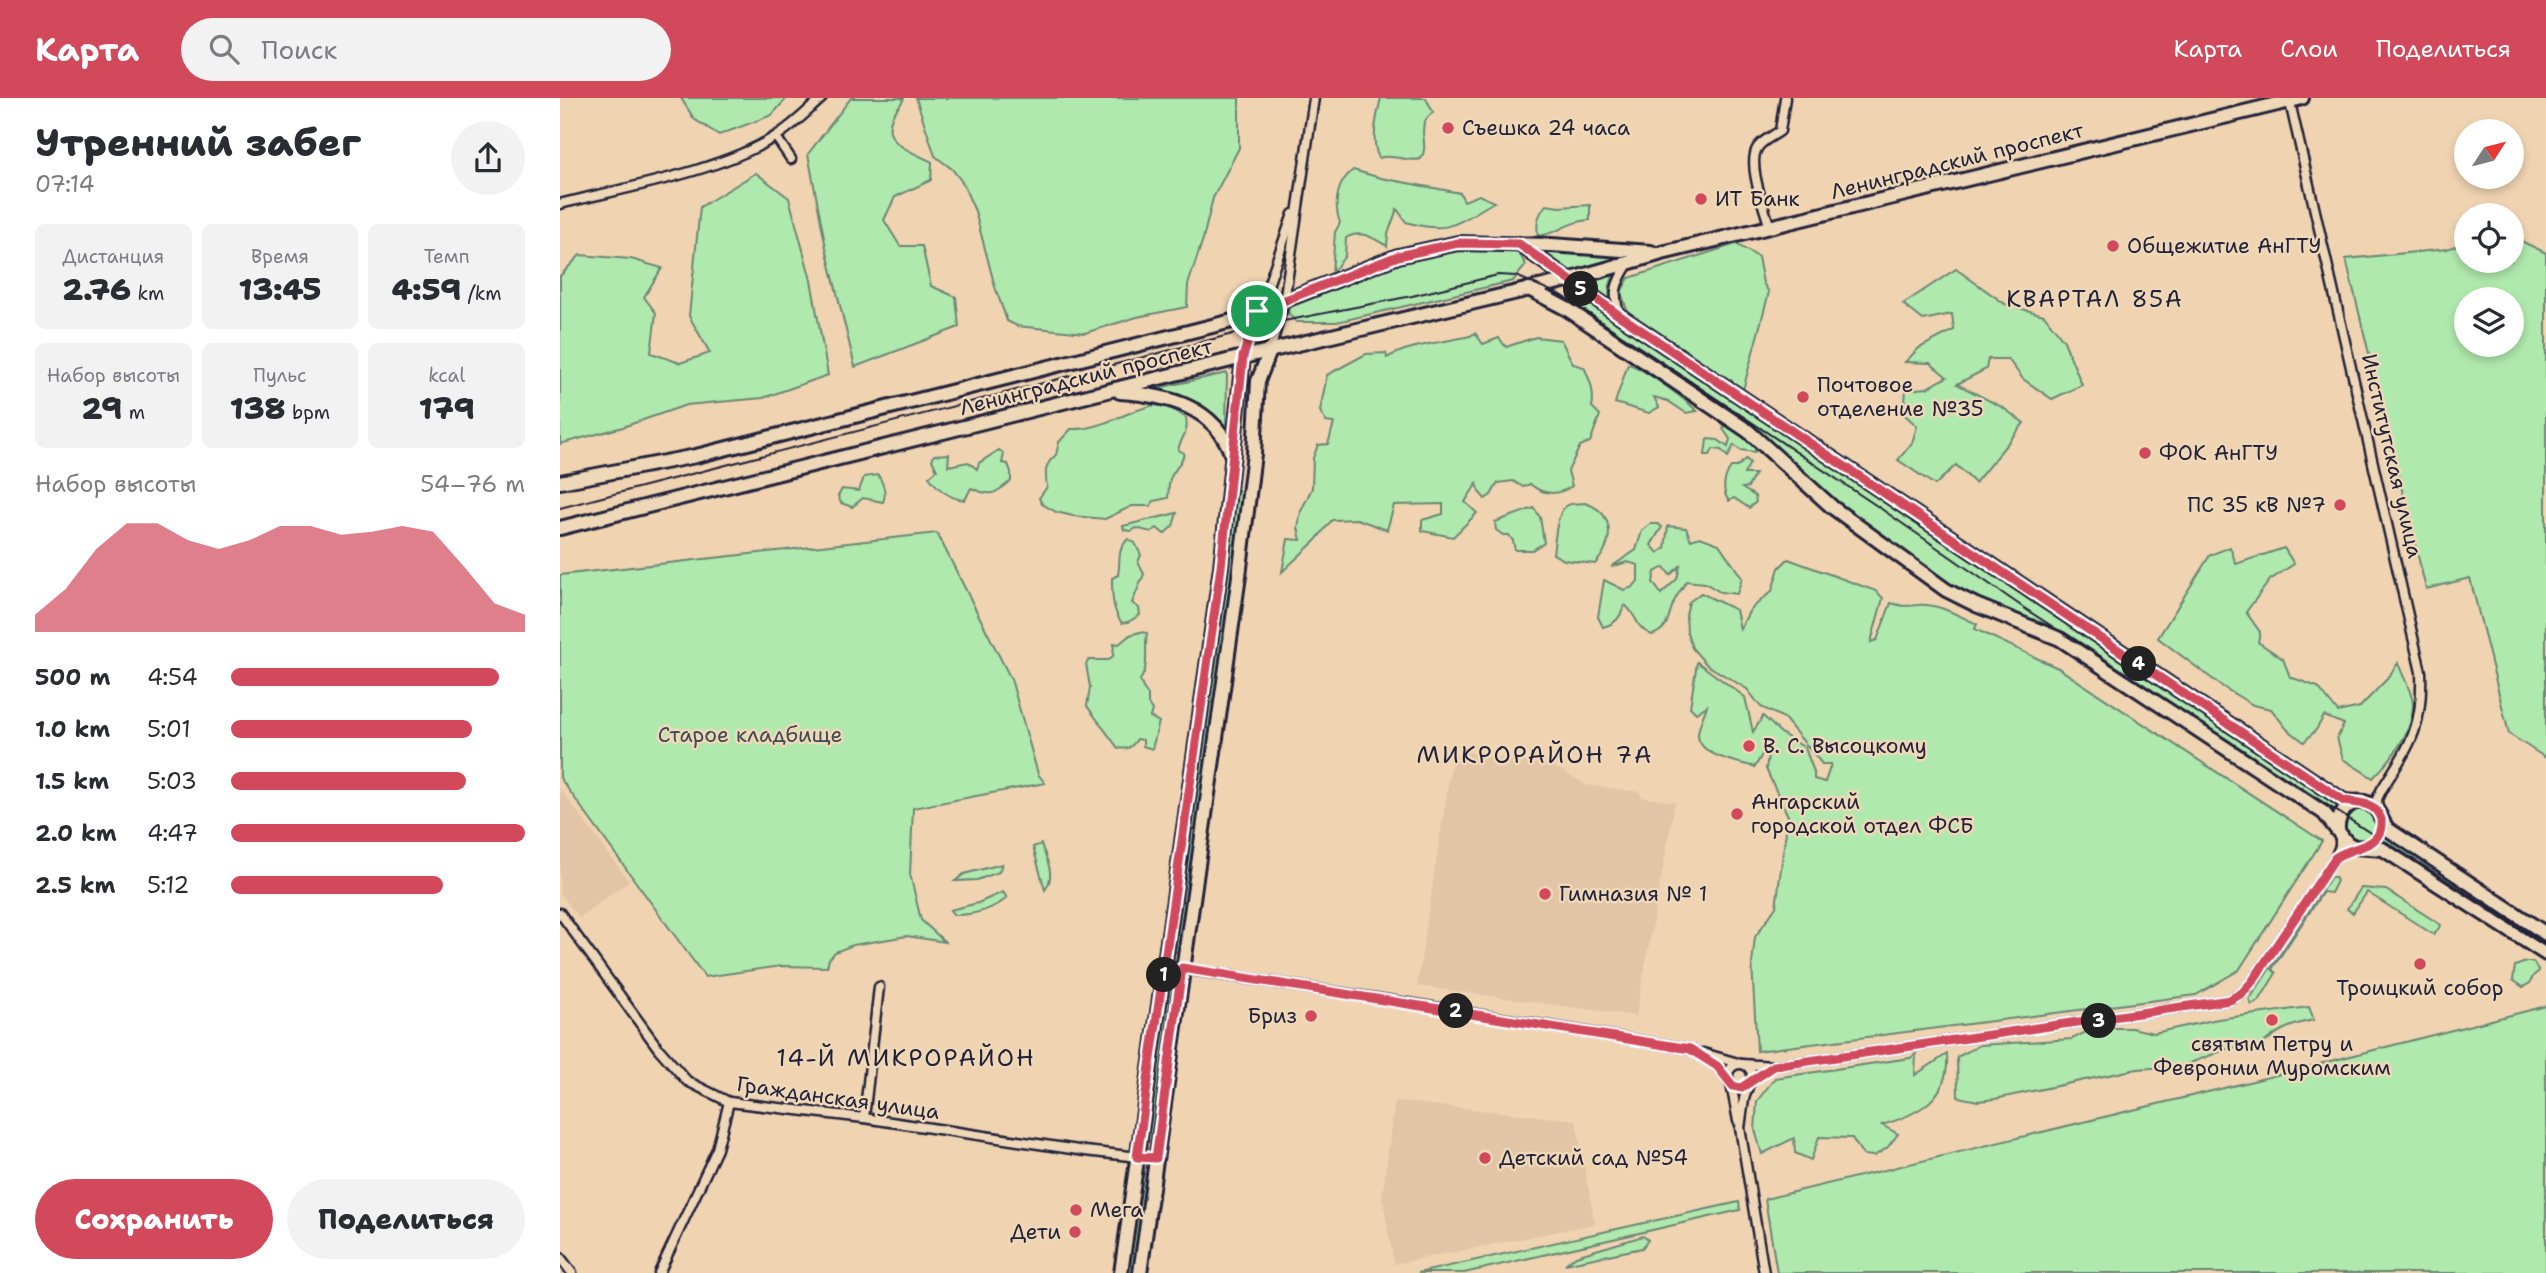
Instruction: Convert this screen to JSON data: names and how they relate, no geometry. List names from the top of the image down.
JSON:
{
  "streets": {
    "main road": ["Ленинградский проспект"],
    "street": ["Институтская улица", "Гражданская улица"]
  },
  "crossings": [
    ["Ленинградский проспект", "Институтская улица"]
  ],
  "districts": ["КВАРТАЛ 85А", "МИКРОРАЙОН 7А", "14-Й МИКРОРАЙОН"],
  "parks": ["Старое кладбище"],
  "places": [
    "Съешка 24 часа",
    "ИТ Банк",
    "Общежитие АнГТУ",
    "Почтовое отделение №35",
    "ФОК АнГТУ",
    "ПС 35 кВ №7",
    "В. С. Высоцкому",
    "Ангарский городской отдел ФСБ",
    "Гимназия № 1",
    "Троицкий собор",
    "Бриз",
    "святым Петру и Февронии Муромским",
    "Детский сад №54",
    "Мега",
    "Дети"
  ],
  "north": "top right",
  "page": {
    "header": "Карта",
    "search": "Поиск",
    "nav": ["Карта", "Слои", "Поделиться"],
    "heading": ["Утренний забег", "07:14"],
    "stats": [
      ["Дистанция", "2.76 km"],
      ["Время", "13:45"],
      ["Темп", "4:59 /km"],
      ["Набор высоты", "29 m"],
      ["Пульс", "138 bpm"],
      ["kcal", "179"]
    ],
    "pins": [
      "5",
      "4",
      "1",
      "2",
      "3"
    ],
    "chart": ["Набор высоты", "54–76 m"],
    "list": [
      {
        "name": "500 m",
        "note": "4:54"
      },
      {
        "name": "1.0 km",
        "note": "5:01"
      },
      {
        "name": "1.5 km",
        "note": "5:03"
      },
      {
        "name": "2.0 km",
        "note": "4:47"
      },
      {
        "name": "2.5 km",
        "note": "5:12"
      }
    ],
    "buttons": ["Сохранить", "Поделиться"]
  }
}
